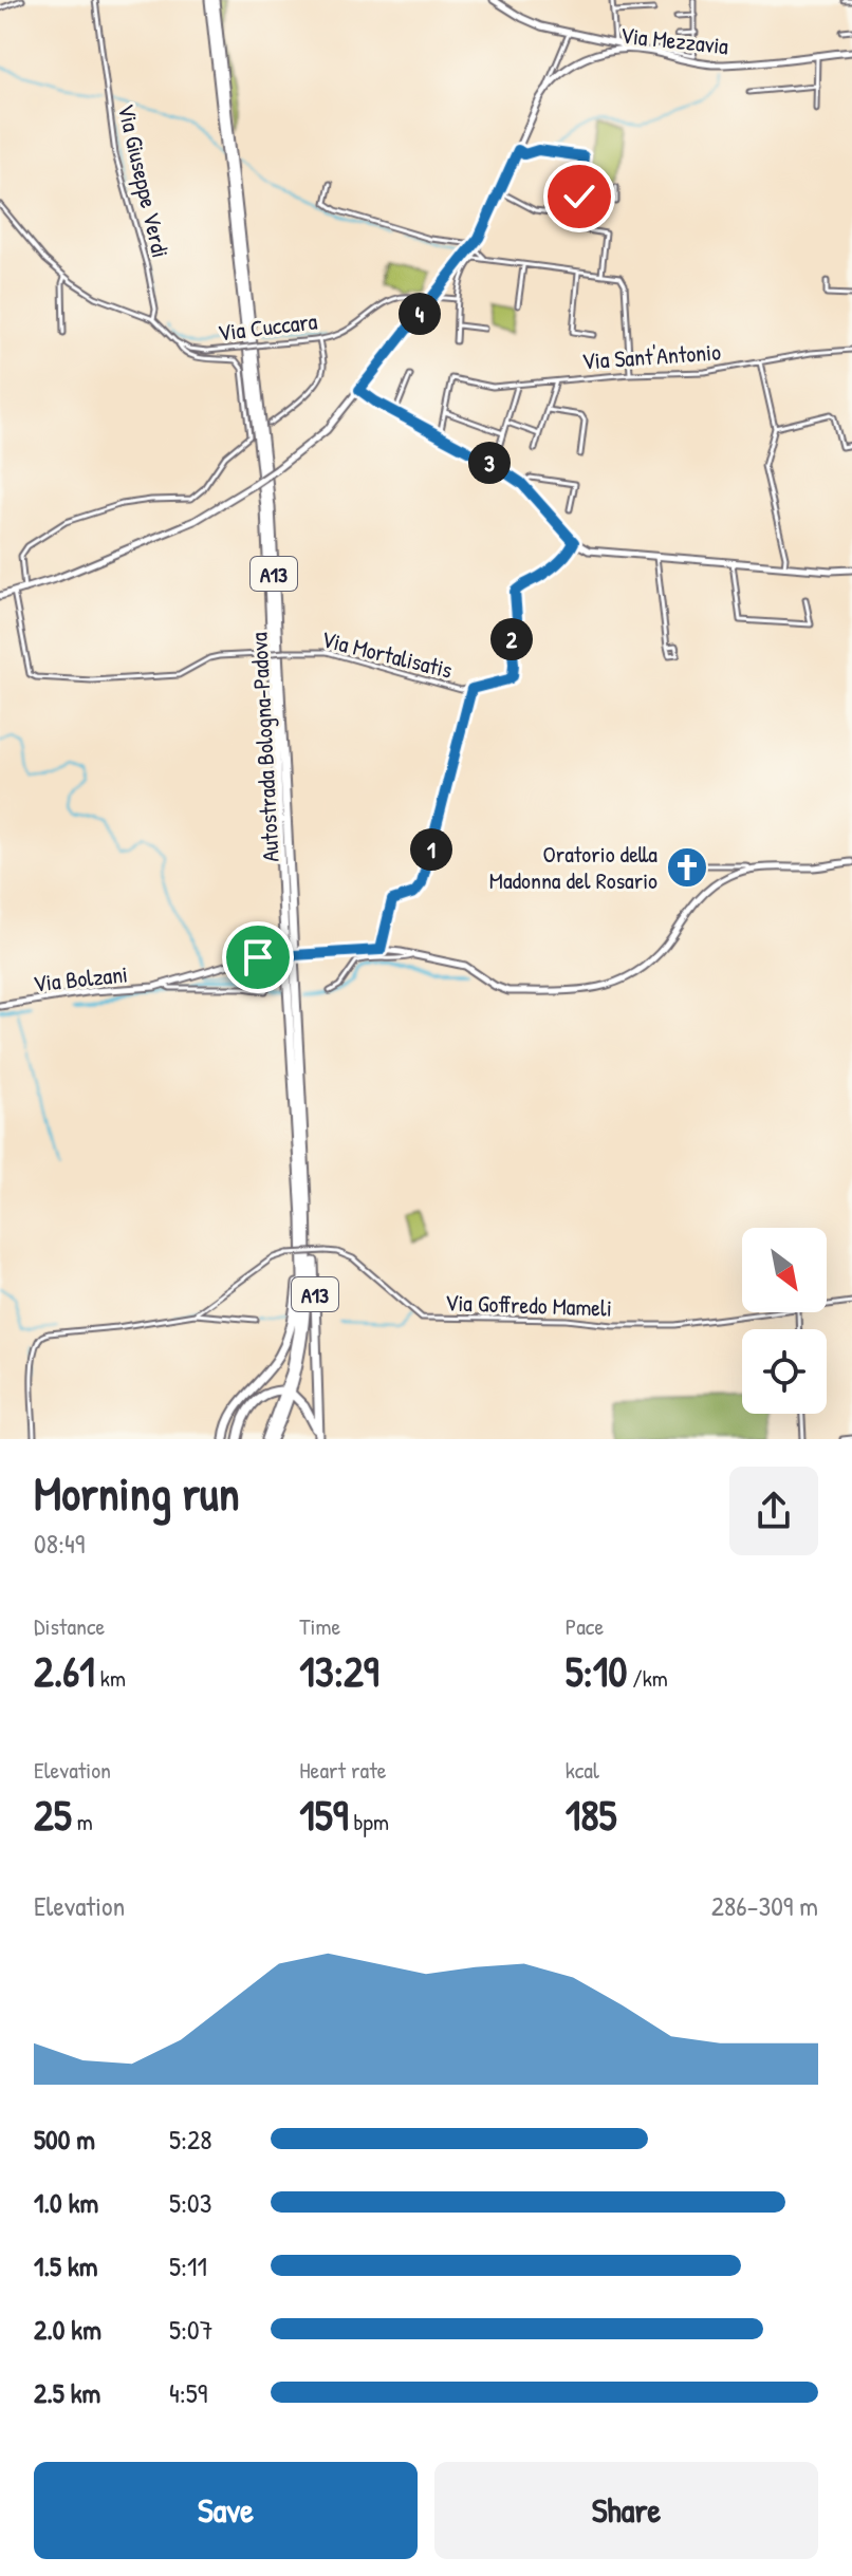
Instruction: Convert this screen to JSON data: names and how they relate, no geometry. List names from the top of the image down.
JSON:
{
  "streets": {
    "highway": ["A13", "Autostrada Bologna-Padova"],
    "street": [
      "Via Mezzavia",
      "Via Giuseppe Verdi",
      "Via Cuccara",
      "Via Sant'Antonio",
      "Via Mortalisatis",
      "Via Bolzani",
      "Via Goffredo Mameli"
    ]
  },
  "crossings": [
    ["Via Mezzavia", "Via Cuccara"],
    ["Via Mezzavia", "Via Mortalisatis"],
    ["A13", "Autostrada Bologna-Padova"]
  ],
  "places": {
    "church": ["Oratorio della Madonna del Rosario"]
  },
  "north": "bottom right",
  "page": {
    "pins": [
      "4",
      "3",
      "2",
      "1"
    ],
    "heading": ["Morning run", "08:49"],
    "stats": [
      ["Distance", "2.61 km"],
      ["Time", "13:29"],
      ["Pace", "5:10 /km"],
      ["Elevation", "25 m"],
      ["Heart rate", "159 bpm"],
      ["kcal", "185"]
    ],
    "chart": ["Elevation", "286–309 m"],
    "list": [
      {
        "name": "500 m",
        "note": "5:28"
      },
      {
        "name": "1.0 km",
        "note": "5:03"
      },
      {
        "name": "1.5 km",
        "note": "5:11"
      },
      {
        "name": "2.0 km",
        "note": "5:07"
      },
      {
        "name": "2.5 km",
        "note": "4:59"
      }
    ],
    "buttons": ["Save", "Share"]
  }
}
